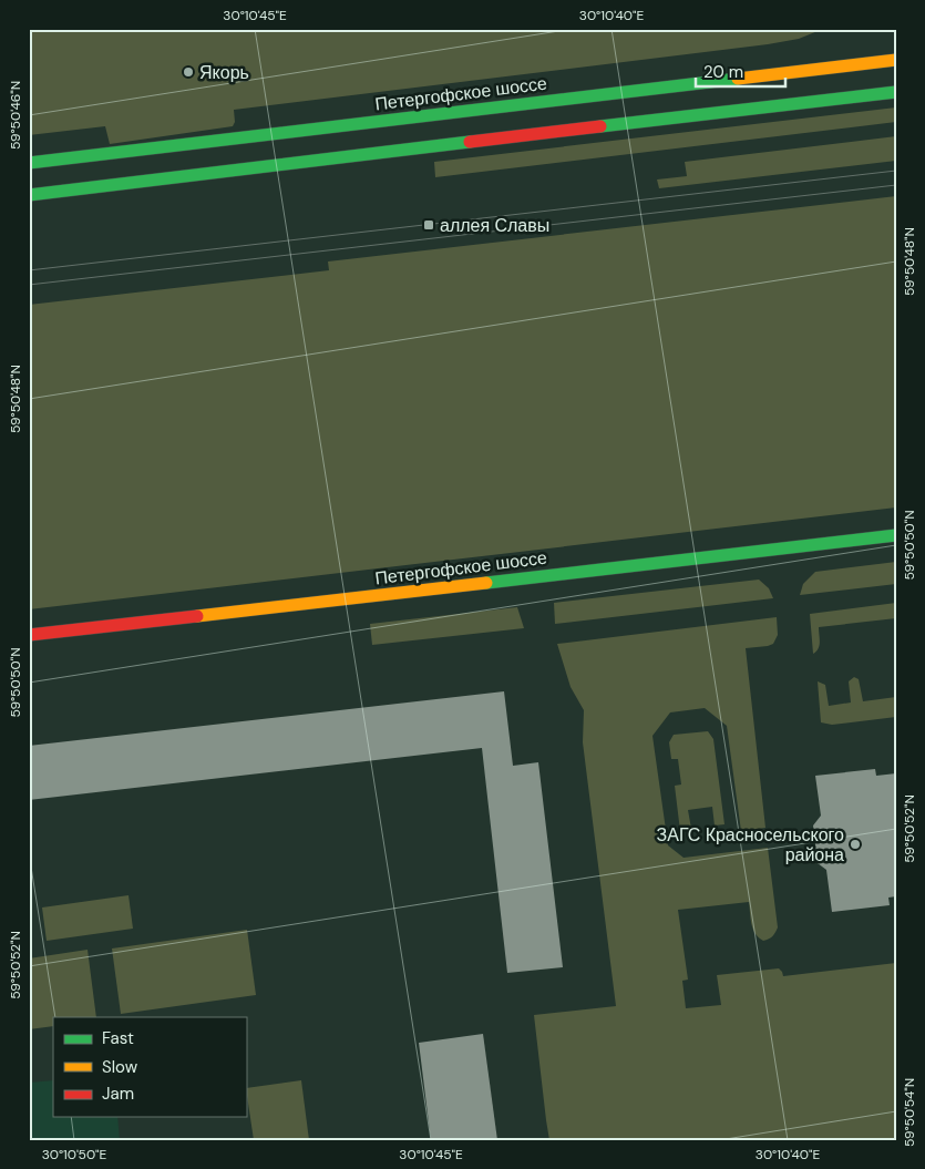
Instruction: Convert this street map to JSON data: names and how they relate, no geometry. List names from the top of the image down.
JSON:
{
  "streets": {
    "main road": ["Петергофское шоссе"]
  },
  "places": {
    "other": ["Якорь", "ЗАГС Красносельского района"],
    "transit": ["аллея Славы"]
  },
  "legend": ["Fast", "Slow", "Jam"],
  "scale_bar": "20 m",
  "coordinates": [
    "30°10'45\"E",
    "30°10'40\"E",
    "59°50'46\"N",
    "59°50'48\"N",
    "59°50'50\"N",
    "59°50'52\"N",
    "59°50'54\"N",
    "30°10'50\"E"
  ]
}
